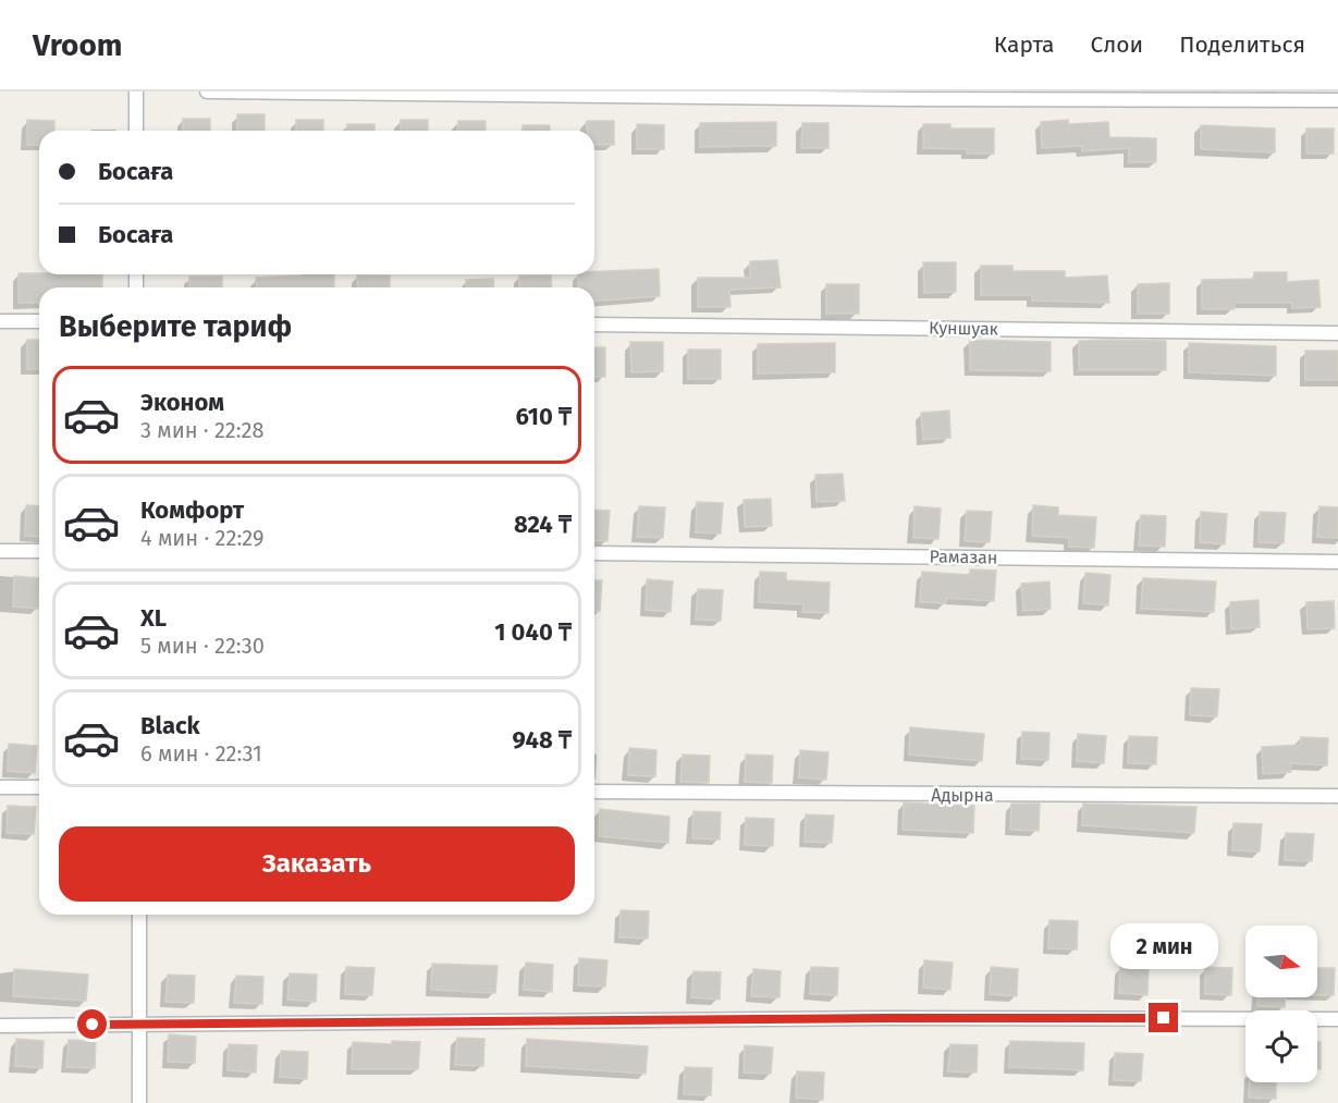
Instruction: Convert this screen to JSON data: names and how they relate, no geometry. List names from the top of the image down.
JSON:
{
  "streets": {
    "street": ["Куншуак", "Рамазан", "Адырна"]
  },
  "north": "right",
  "page": {
    "header": "Vroom",
    "nav": ["Карта", "Слои", "Поделиться"],
    "banner": ["Босаға", "Босаға"],
    "heading": "Выберите тариф",
    "list": [
      {
        "name": "Эконом",
        "note": "3 мин · 22:28",
        "value": "610 ₸"
      },
      {
        "name": "Комфорт",
        "note": "4 мин · 22:29",
        "value": "824 ₸"
      },
      {
        "name": "XL",
        "note": "5 мин · 22:30",
        "value": "1 040 ₸"
      },
      {
        "name": "Black",
        "note": "6 мин · 22:31",
        "value": "948 ₸"
      }
    ],
    "buttons": "Заказать",
    "bubble": "2 мин"
  }
}
